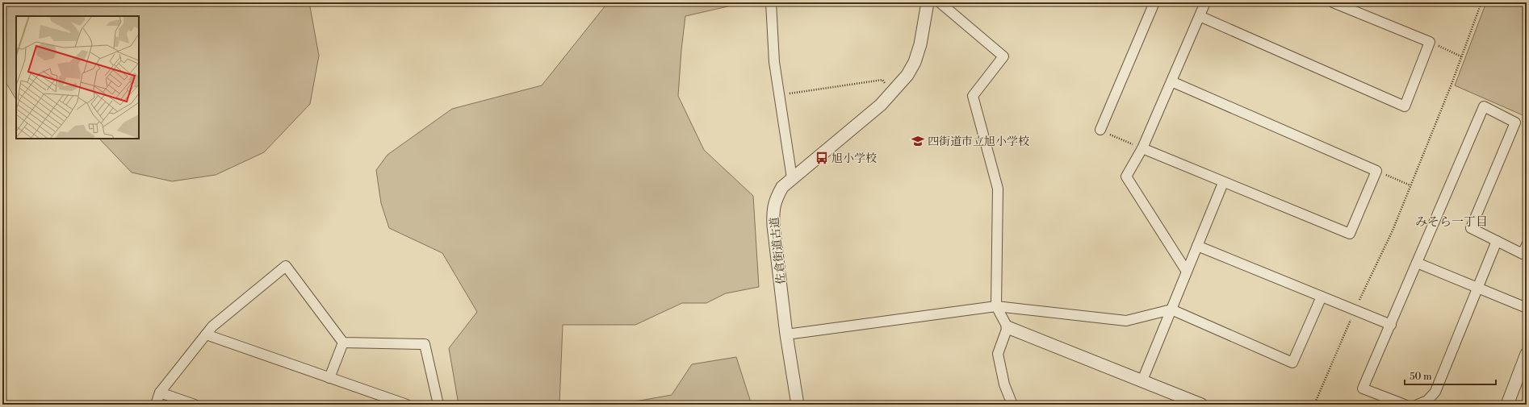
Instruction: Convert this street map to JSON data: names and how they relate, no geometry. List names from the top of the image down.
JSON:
{
  "streets": {
    "street": ["佐倉街道古道"]
  },
  "districts": ["みそら一丁目"],
  "places": {
    "school or university": ["四街道市立旭小学校"],
    "bus stop": ["旭小学校"]
  },
  "scale_bar": "50 m"
}
